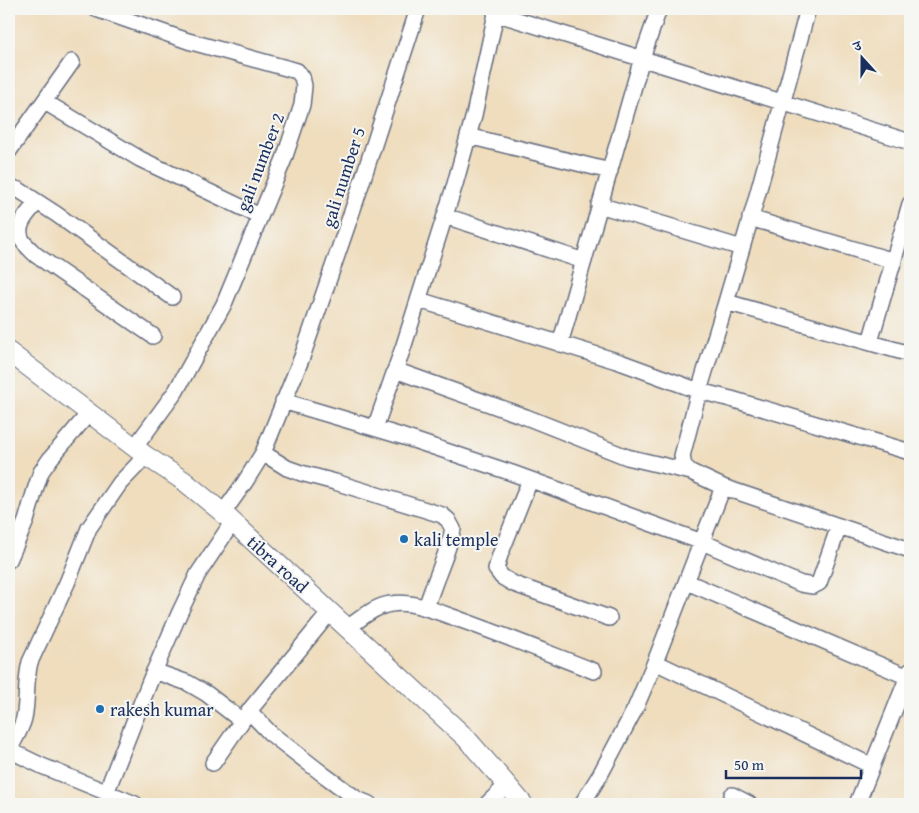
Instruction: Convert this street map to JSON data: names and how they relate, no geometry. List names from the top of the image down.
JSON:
{
  "streets": {
    "street": ["gali number 2", "gali number 5", "tibra road"]
  },
  "crossings": [
    ["gali number 2", "tibra road"],
    ["gali number 5", "tibra road"]
  ],
  "places": ["kali temple", "rakesh kumar"],
  "scale_bar": "50 m",
  "north": "top"
}
